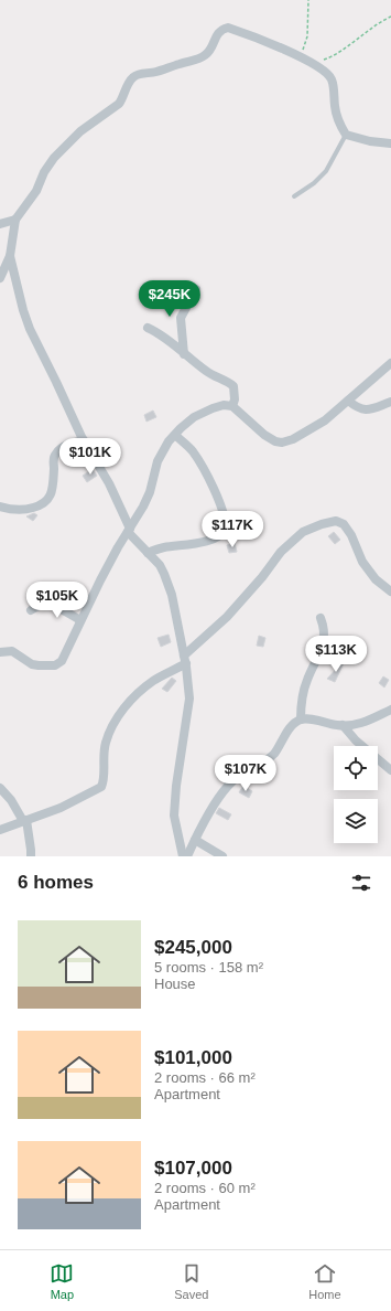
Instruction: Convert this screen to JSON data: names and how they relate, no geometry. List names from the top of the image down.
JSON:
{
  "page": {
    "price": [
      "$245K",
      "$101K",
      "$117K",
      "$105K",
      "$113K",
      "$107K"
    ],
    "heading": "6 homes",
    "list": [
      {
        "name": "$245,000",
        "note": "5 rooms · 158 m² · House"
      },
      {
        "name": "$101,000",
        "note": "2 rooms · 66 m² · Apartment"
      },
      {
        "name": "$107,000",
        "note": "2 rooms · 60 m² · Apartment"
      }
    ],
    "tabs": ["Map", "Saved", "Home"]
  }
}
